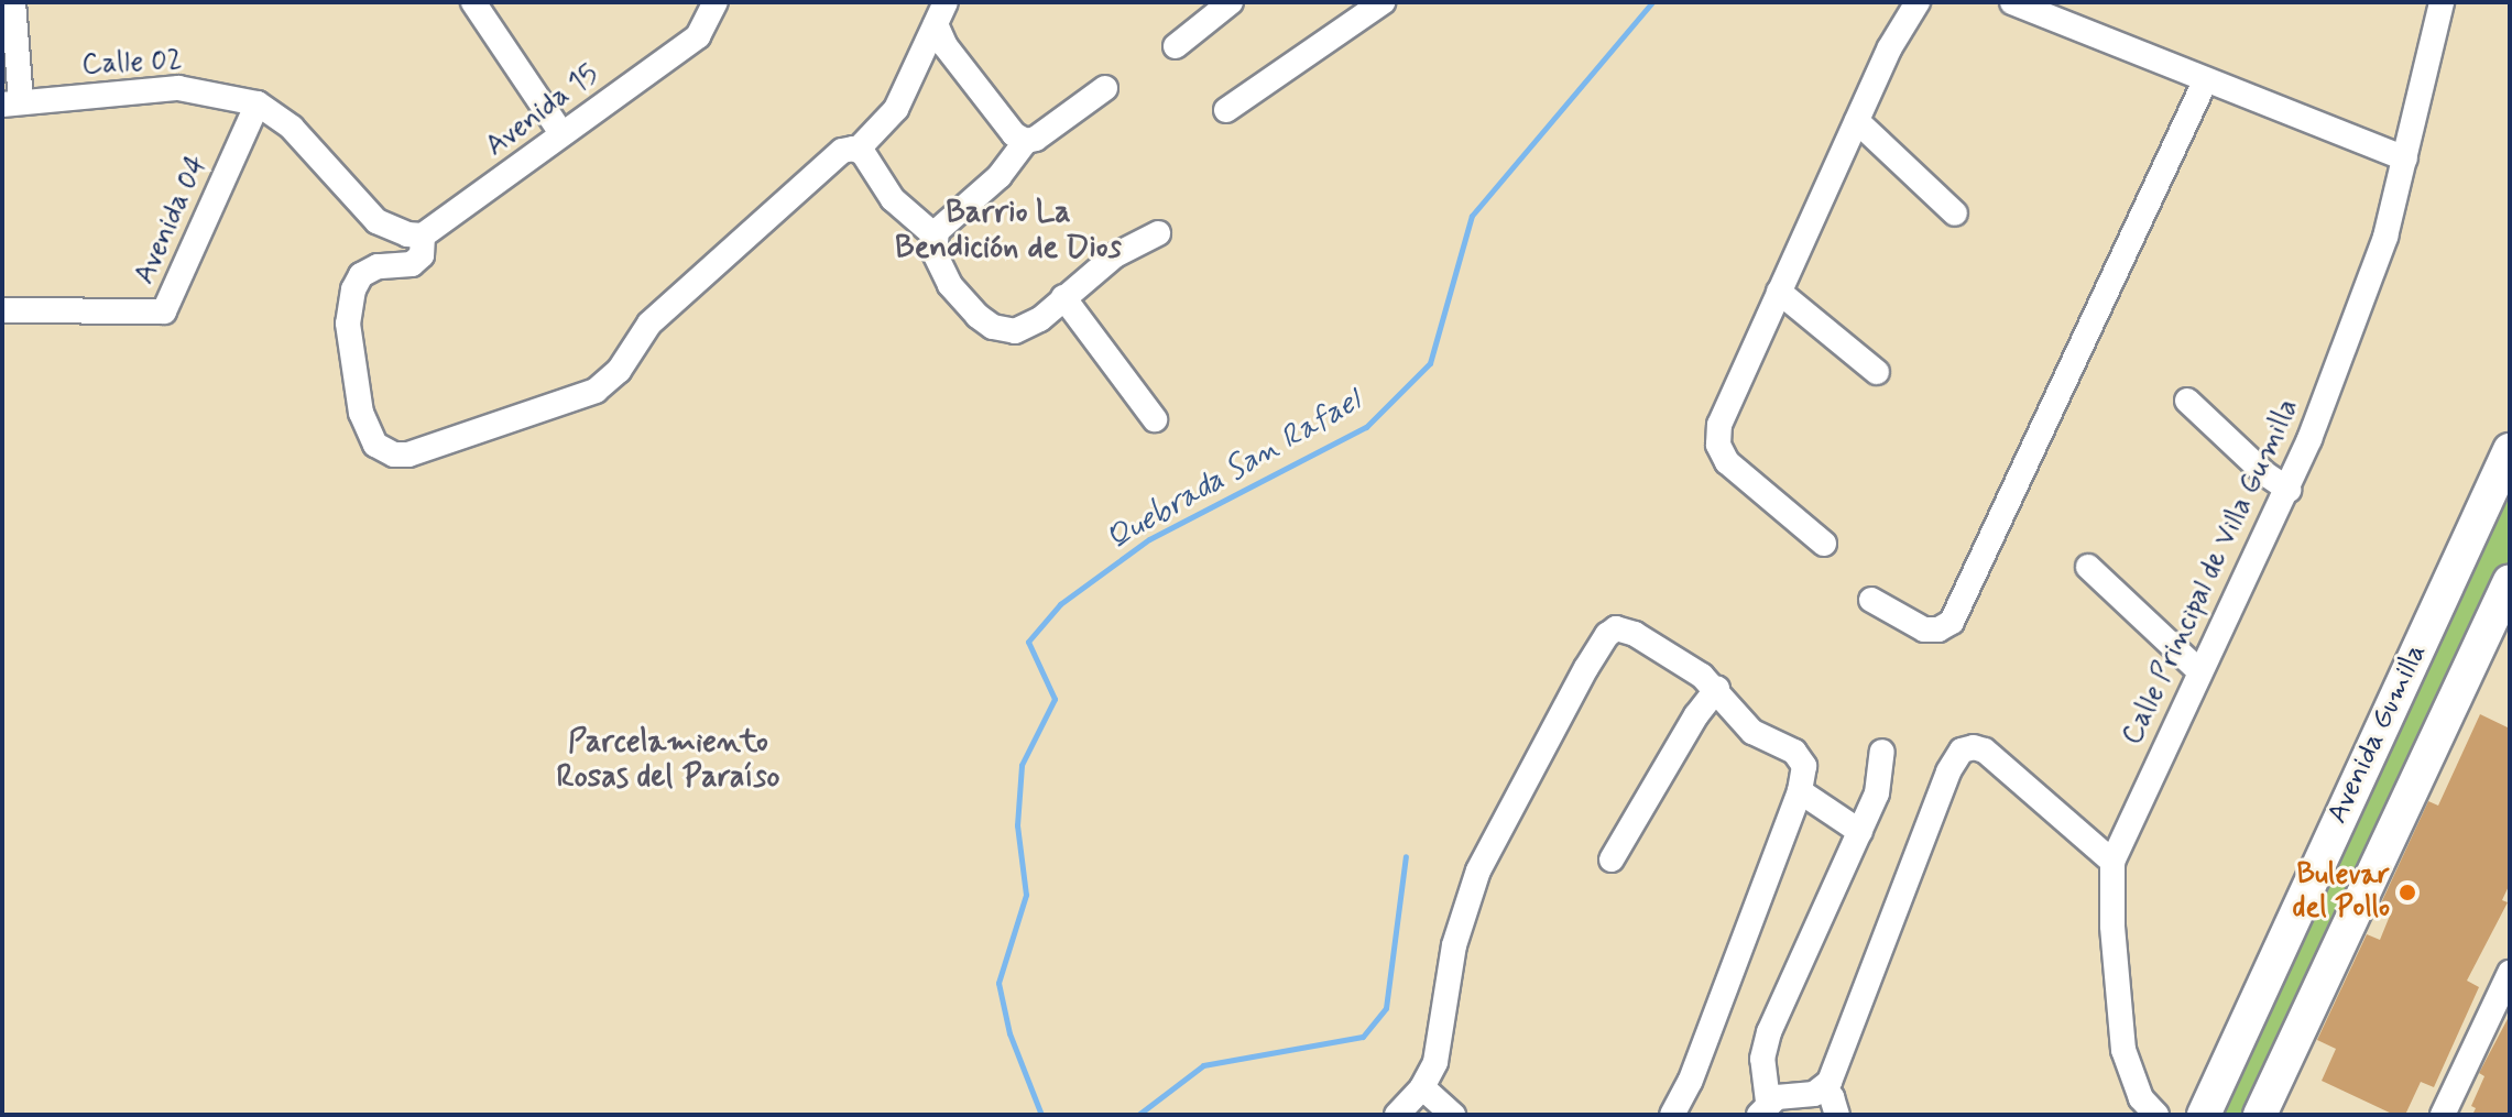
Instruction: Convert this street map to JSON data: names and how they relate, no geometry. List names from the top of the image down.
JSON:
{
  "streets": {
    "main road": ["Avenida Gumilla"],
    "street": [
      "Calle 02",
      "Avenida 15",
      "Avenida 04",
      "Calle Principal de Villa Gumilla"
    ]
  },
  "crossings": [
    ["Calle 02", "Avenida 15"],
    ["Calle 02", "Avenida 04"]
  ],
  "districts": ["Barrio La Bendición de Dios", "Parcelamiento Rosas del Paraíso"],
  "water": ["Quebrada San Rafael"],
  "places": ["Bulevar del Pollo"]
}
